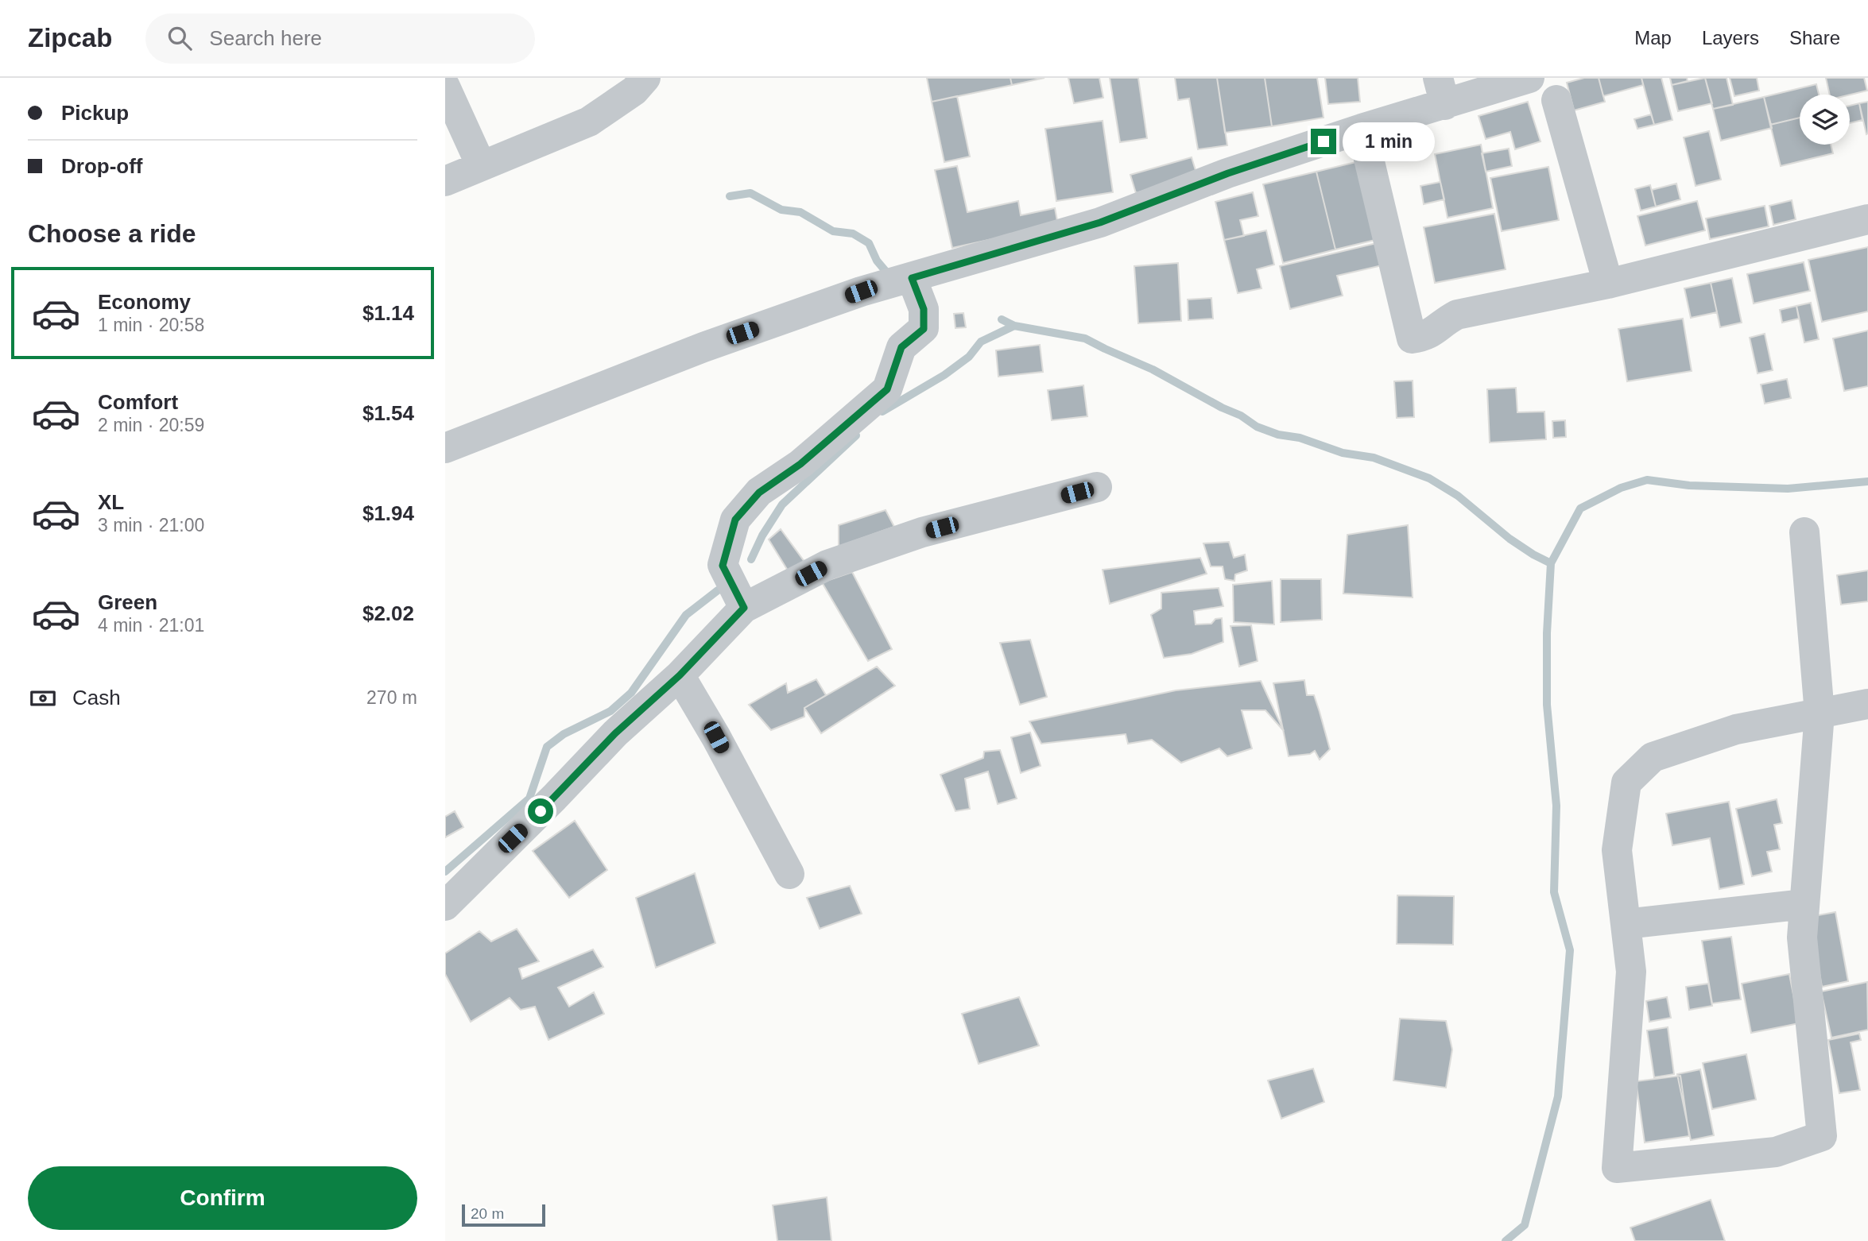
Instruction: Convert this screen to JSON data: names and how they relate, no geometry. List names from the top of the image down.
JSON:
{
  "scale_bar": "20 m",
  "page": {
    "header": "Zipcab",
    "search": "Search here",
    "nav": ["Map", "Layers", "Share"],
    "banner": ["Pickup", "Drop-off"],
    "bubble": "1 min",
    "heading": "Choose a ride",
    "list": [
      {
        "name": "Economy",
        "note": "1 min · 20:58",
        "value": "$1.14"
      },
      {
        "name": "Comfort",
        "note": "2 min · 20:59",
        "value": "$1.54"
      },
      {
        "name": "XL",
        "note": "3 min · 21:00",
        "value": "$1.94"
      },
      {
        "name": "Green",
        "note": "4 min · 21:01",
        "value": "$2.02"
      }
    ],
    "pay": ["Cash", "270 m"],
    "buttons": "Confirm",
    "scale": "20 m"
  }
}
